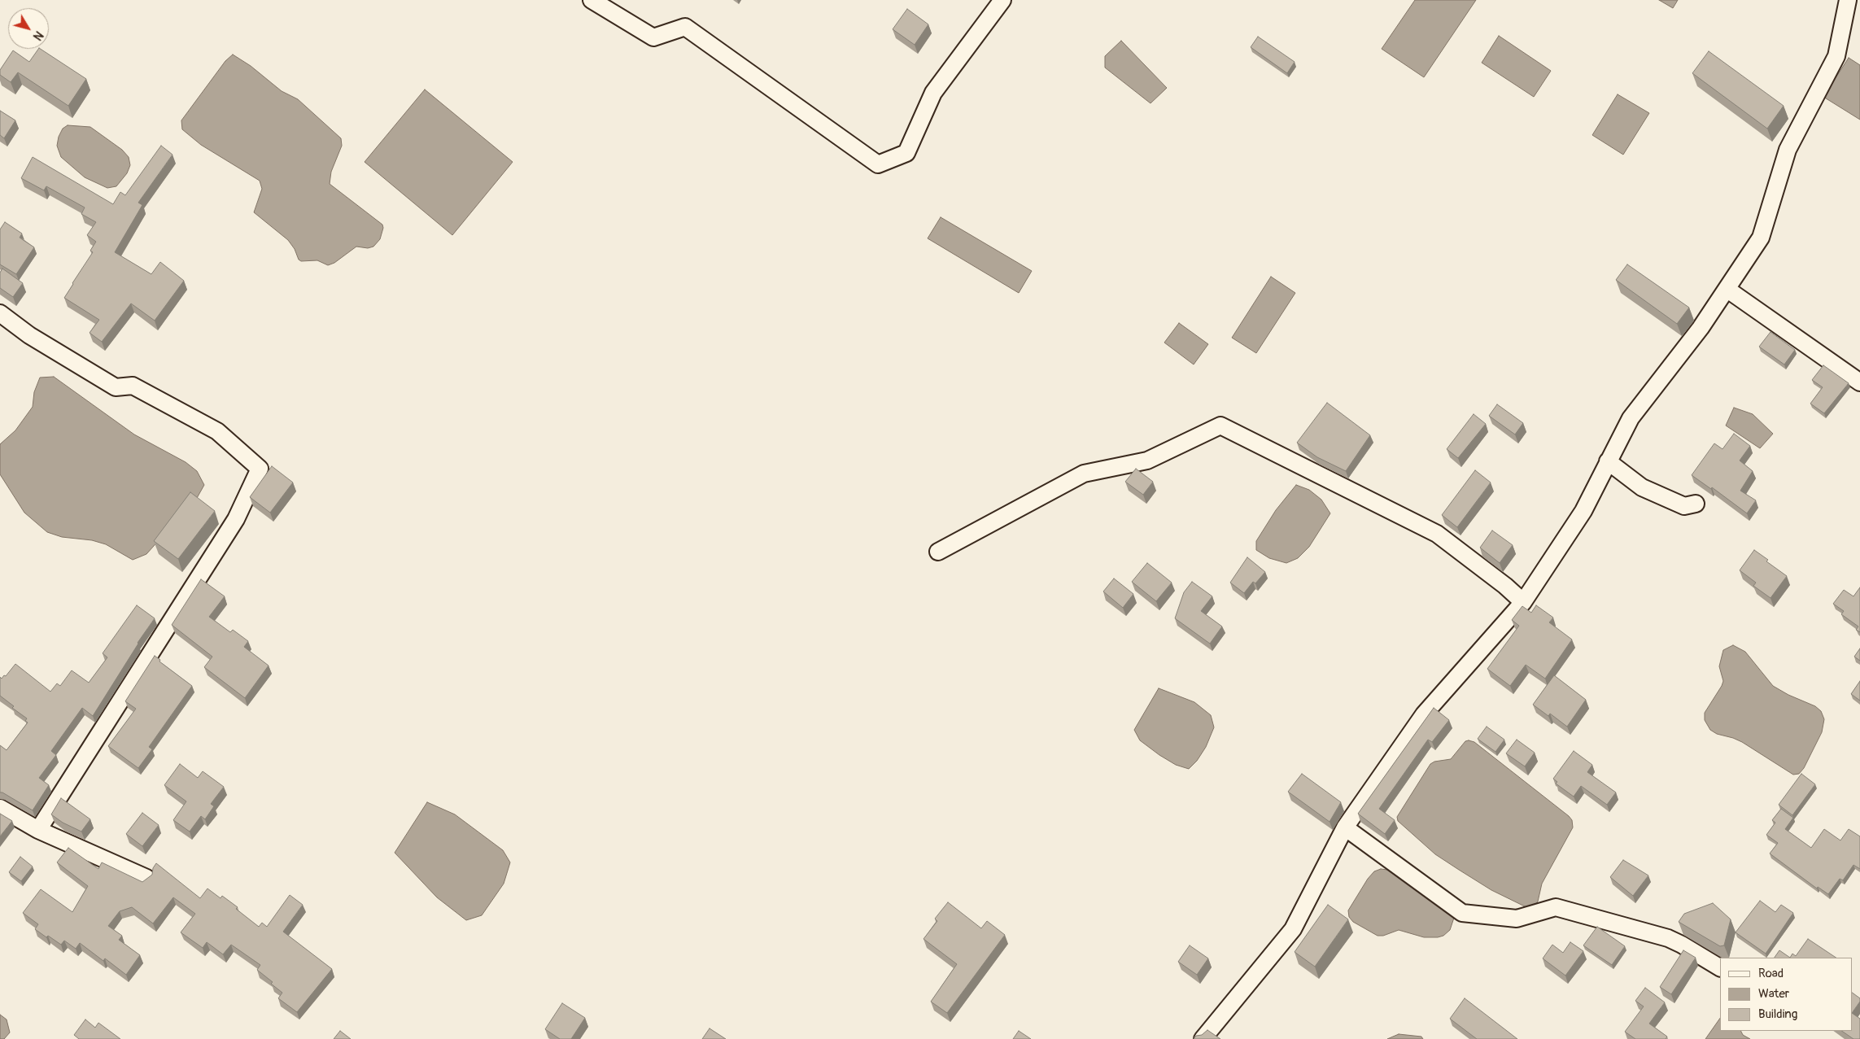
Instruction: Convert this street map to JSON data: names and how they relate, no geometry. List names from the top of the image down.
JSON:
{
  "legend": ["Road", "Water", "Building"],
  "north": "bottom right"
}
